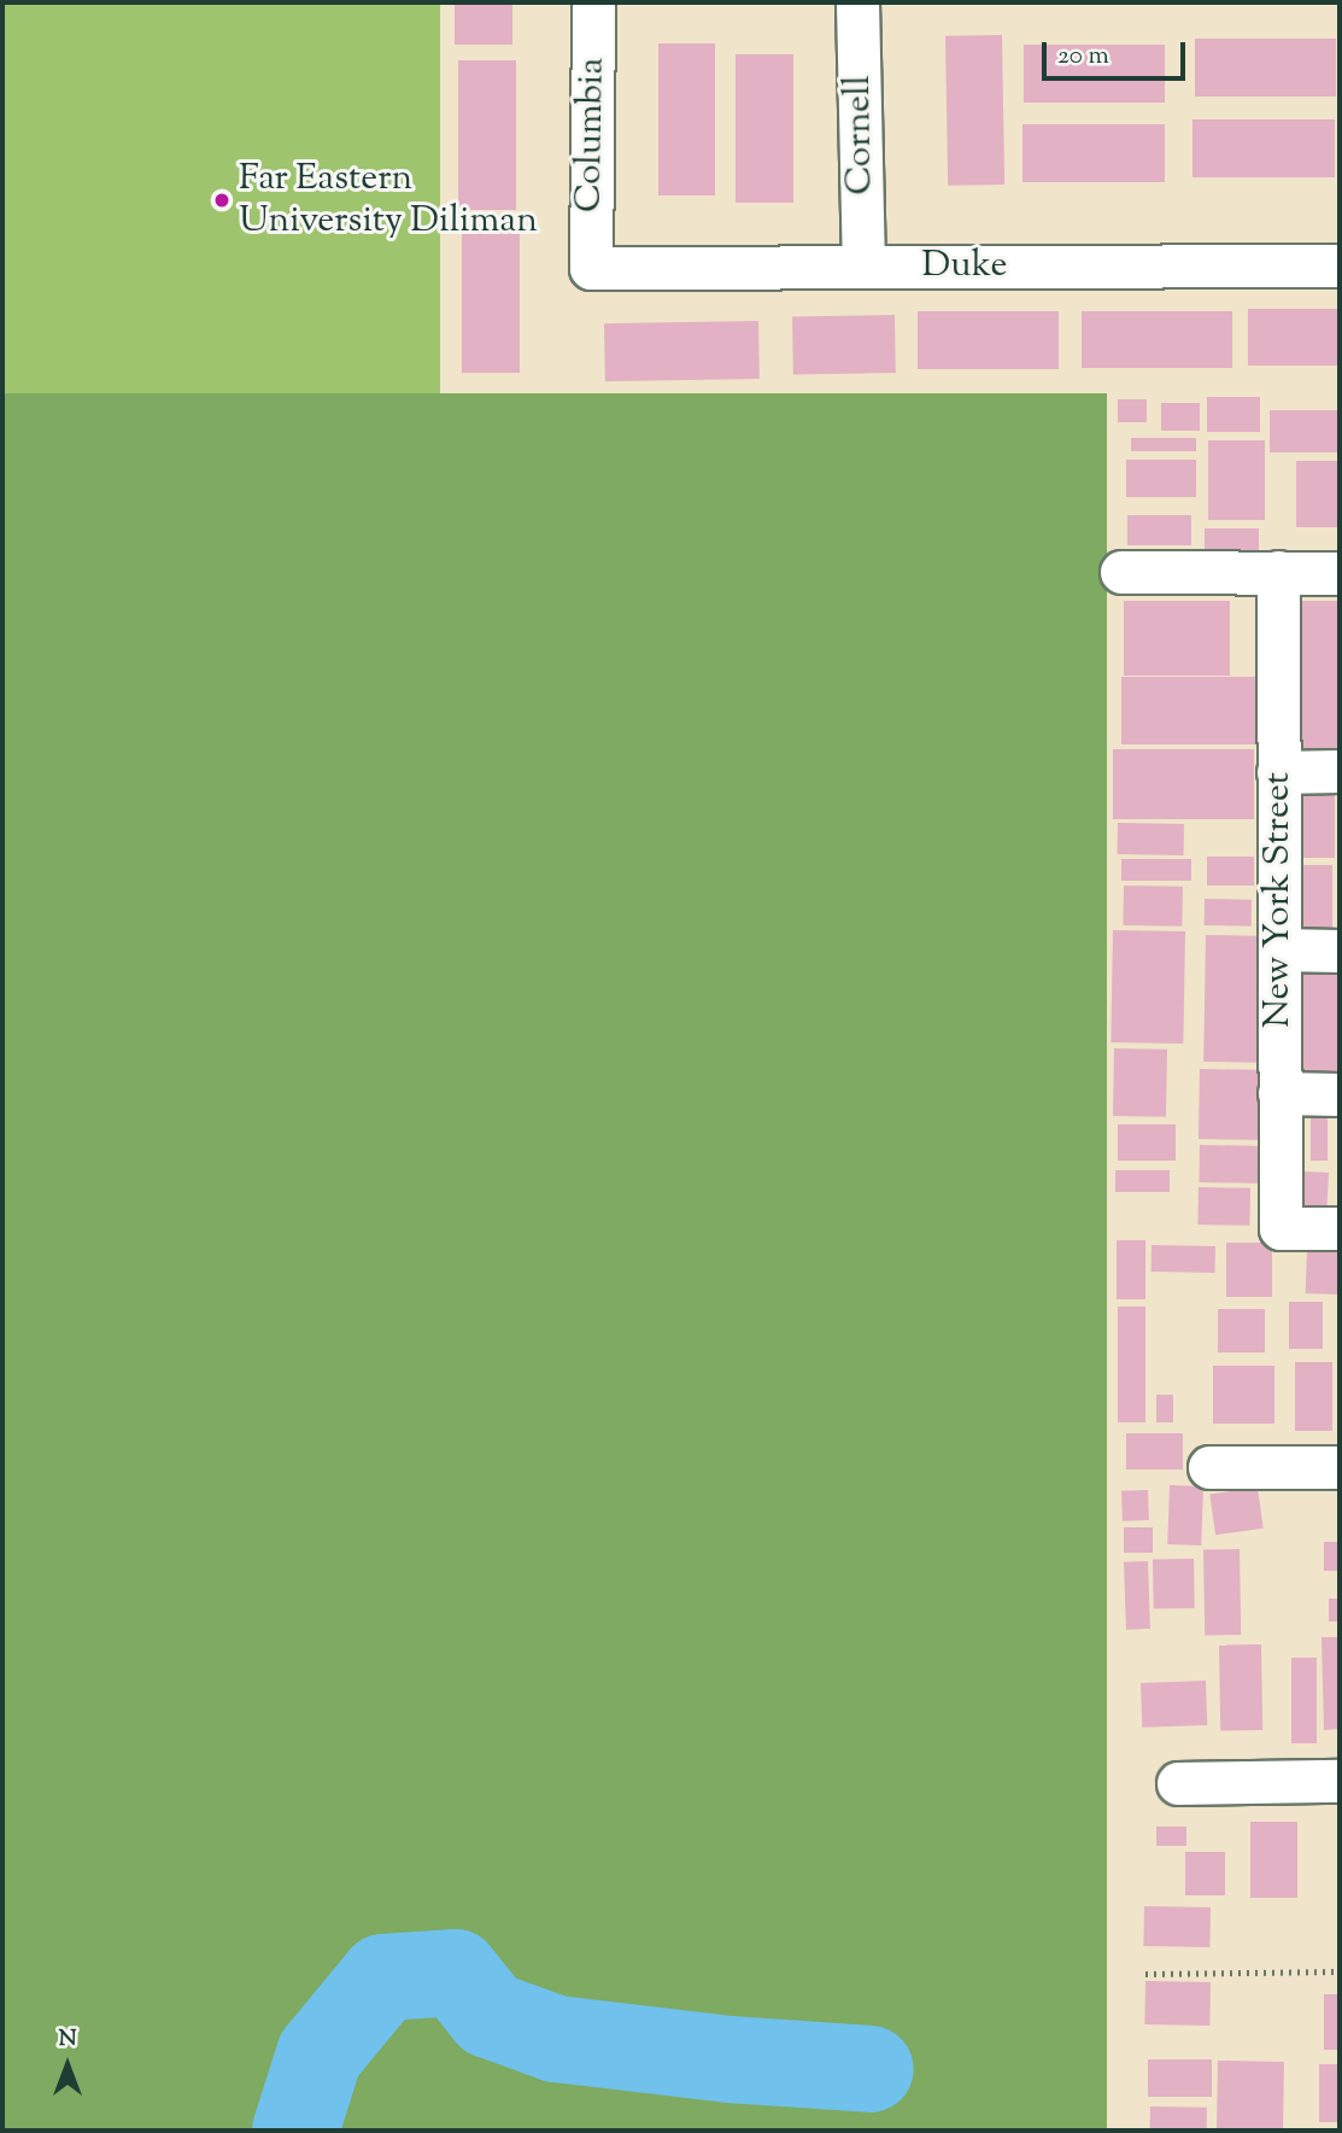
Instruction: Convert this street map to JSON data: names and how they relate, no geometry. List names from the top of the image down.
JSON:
{
  "streets": {
    "street": [
      "Columbia",
      "Cornell",
      "Duke",
      "New York Street"
    ]
  },
  "crossings": [
    ["Columbia", "Duke"],
    ["Cornell", "Duke"]
  ],
  "places": ["Far Eastern University Diliman"],
  "scale_bar": "20 m",
  "north": "top"
}
